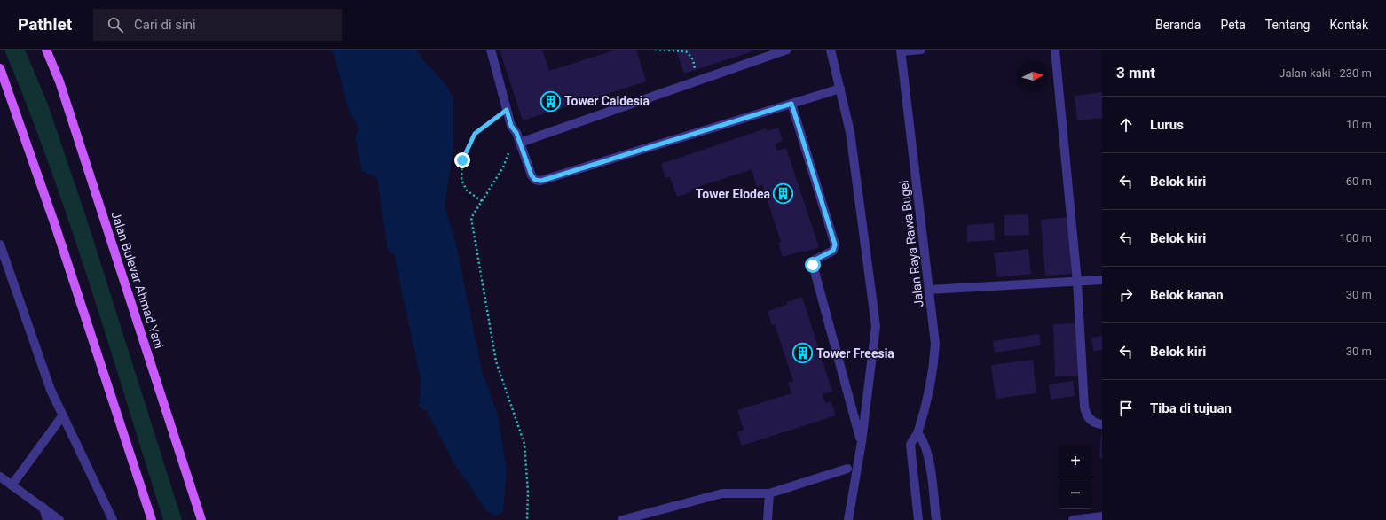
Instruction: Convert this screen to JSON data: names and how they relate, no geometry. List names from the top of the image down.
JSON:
{
  "streets": {
    "main road": ["Jalan Bulevar Ahmad Yani"],
    "street": ["Jalan Raya Rawa Bugel"]
  },
  "places": {
    "building": ["Tower Caldesia", "Tower Elodea", "Tower Freesia"]
  },
  "north": "right",
  "page": {
    "header": "Pathlet",
    "search": "Cari di sini",
    "nav": [
      "Beranda",
      "Peta",
      "Tentang",
      "Kontak"
    ],
    "heading": ["3 mnt", "Jalan kaki · 230 m"],
    "list": [
      ["Lurus", "10 m"],
      ["Belok kiri", "60 m"],
      ["Belok kiri", "100 m"],
      ["Belok kanan", "30 m"],
      ["Belok kiri", "30 m"],
      "Tiba di tujuan"
    ],
    "map_buttons": ["+", "−"]
  }
}
